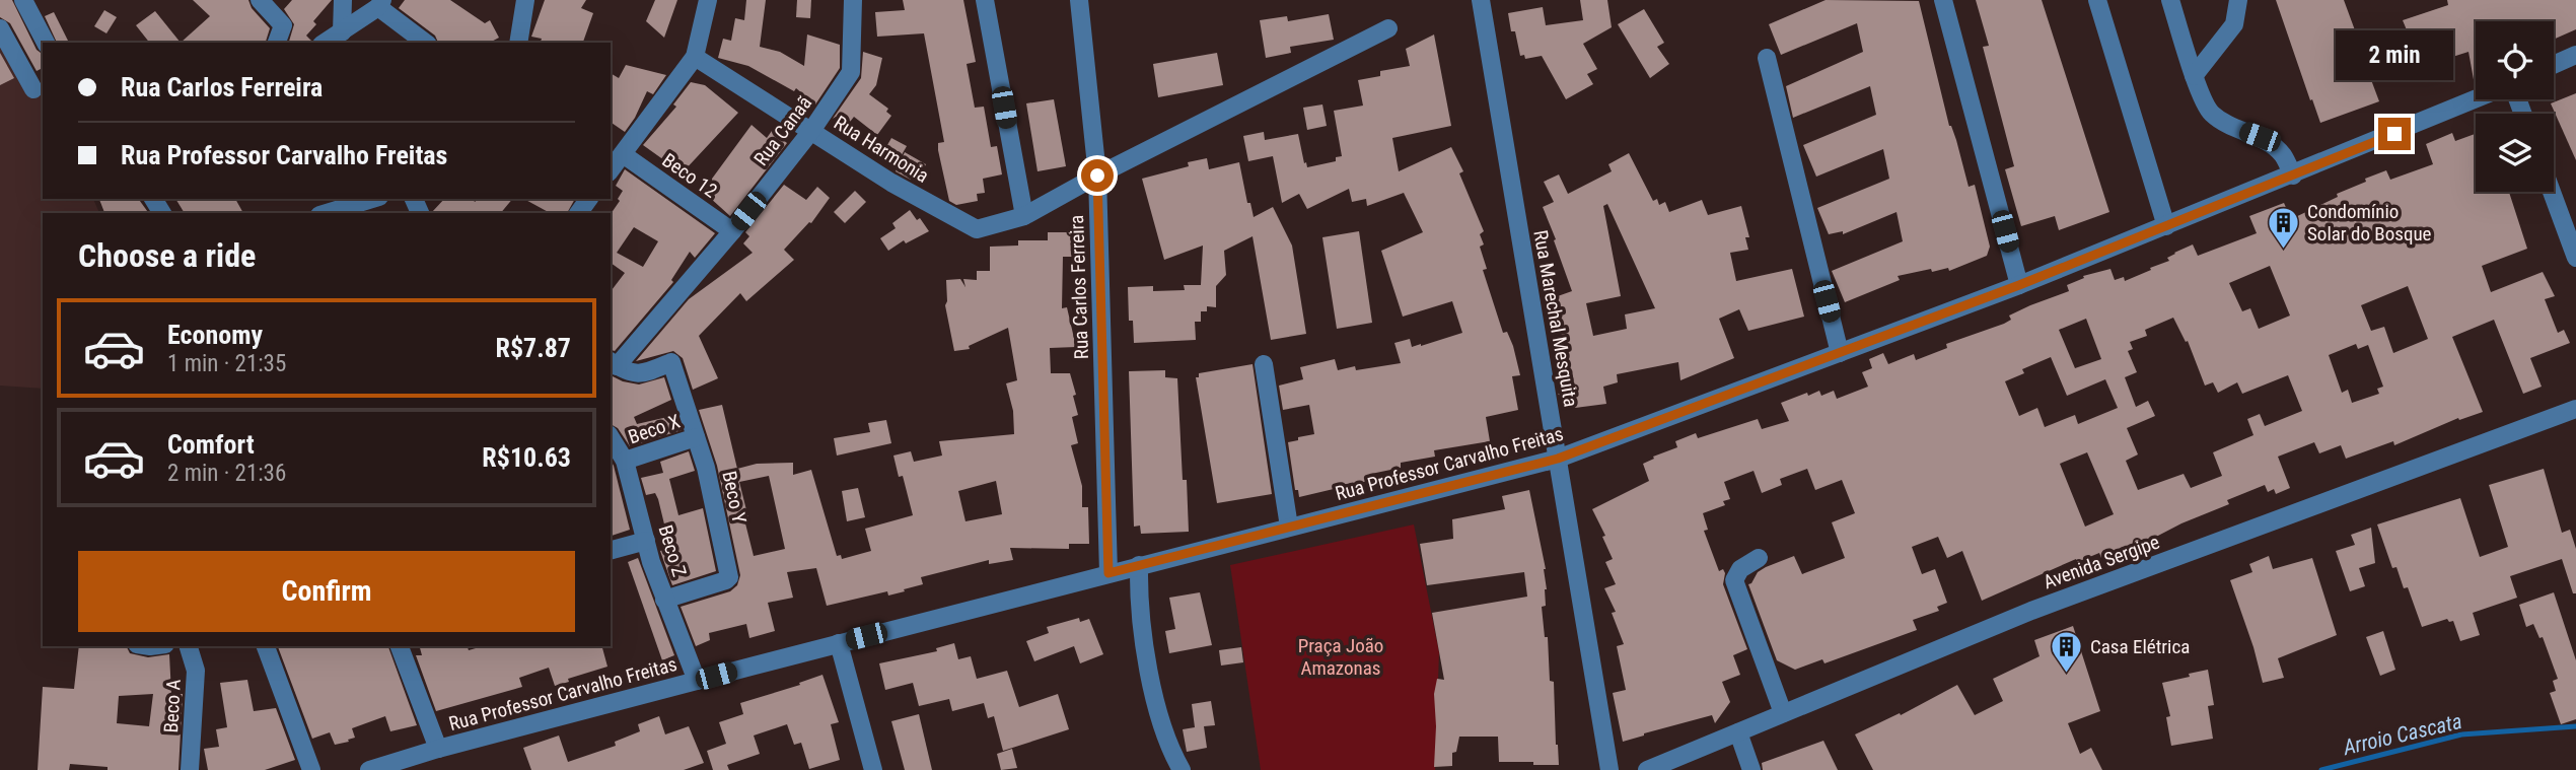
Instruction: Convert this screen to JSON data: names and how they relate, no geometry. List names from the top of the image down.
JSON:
{
  "streets": {
    "street": [
      "Rua Canaã",
      "Rua Harmonia",
      "Beco 12",
      "Rua Carlos Ferreira",
      "Rua Marechal Mesquita",
      "Beco X",
      "Rua Professor Carvalho Freitas",
      "Beco Y",
      "Beco Z",
      "Avenida Sergipe",
      "Beco A"
    ]
  },
  "crossings": [
    ["Rua Canaã", "Rua Harmonia"],
    ["Rua Canaã", "Beco 12"],
    ["Rua Canaã", "Beco Y"],
    ["Rua Carlos Ferreira", "Rua Professor Carvalho Freitas"],
    ["Rua Marechal Mesquita", "Rua Professor Carvalho Freitas"],
    ["Beco X", "Beco Y"],
    ["Beco X", "Beco Z"],
    ["Rua Professor Carvalho Freitas", "Beco Z"],
    ["Beco Y", "Beco Z"]
  ],
  "water": ["Arroio Cascata"],
  "parks": ["Praça João Amazonas"],
  "places": {
    "building": ["Condomínio Solar do Bosque", "Casa Elétrica"]
  },
  "page": {
    "bubble": "2 min",
    "banner": ["Rua Carlos Ferreira", "Rua Professor Carvalho Freitas"],
    "heading": "Choose a ride",
    "list": [
      {
        "name": "Economy",
        "note": "1 min · 21:35",
        "value": "R$7.87"
      },
      {
        "name": "Comfort",
        "note": "2 min · 21:36",
        "value": "R$10.63"
      }
    ],
    "buttons": "Confirm"
  }
}
